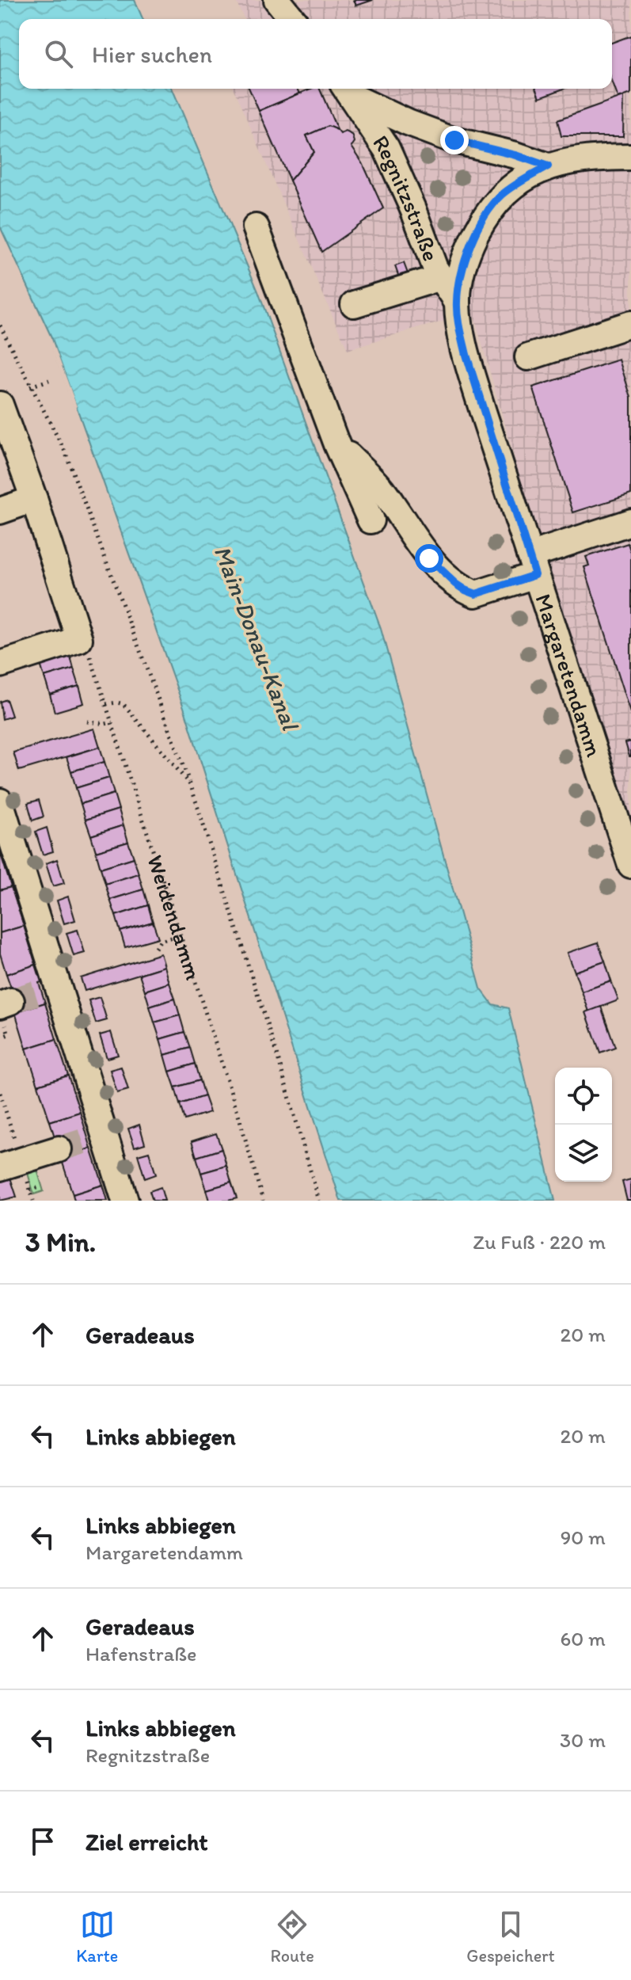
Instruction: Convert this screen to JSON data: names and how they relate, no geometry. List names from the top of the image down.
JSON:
{
  "streets": {
    "street": ["Regnitzstraße", "Margaretendamm"],
    "path": ["Weidendamm"]
  },
  "crossings": [
    ["Regnitzstraße", "Margaretendamm"]
  ],
  "water": ["Main-Donau-Kanal"],
  "page": {
    "search": "Hier suchen",
    "heading": ["3 Min.", "Zu Fuß · 220 m"],
    "list": [
      ["Geradeaus", "20 m"],
      ["Links abbiegen", "20 m"],
      ["Links abbiegen", "Margaretendamm", "90 m"],
      ["Geradeaus", "Hafenstraße", "60 m"],
      ["Links abbiegen", "Regnitzstraße", "30 m"],
      "Ziel erreicht"
    ],
    "nav": ["Karte", "Route", "Gespeichert"]
  }
}
